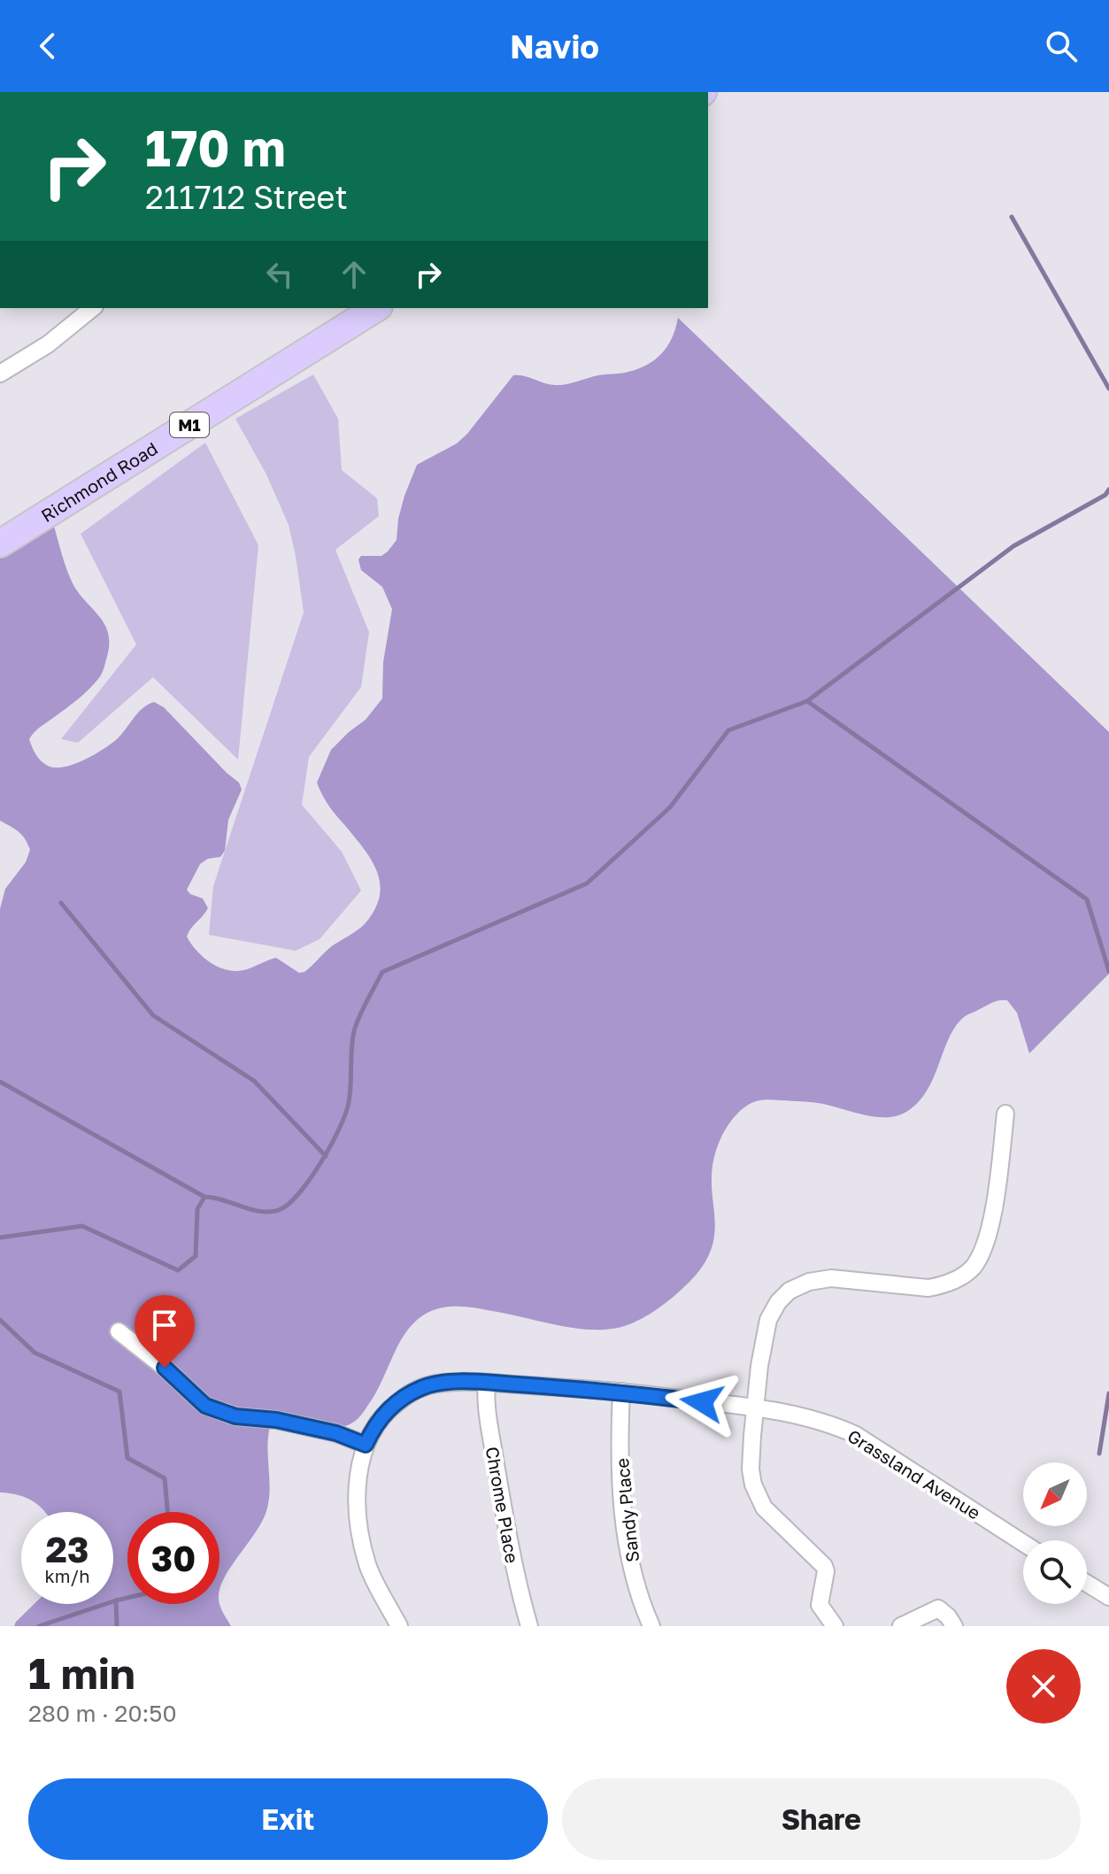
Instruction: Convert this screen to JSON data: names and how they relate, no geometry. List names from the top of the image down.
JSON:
{
  "streets": {
    "highway": ["M1", "Richmond Road"],
    "street": ["Grassland Avenue", "Chrome Place", "Sandy Place"]
  },
  "crossings": [
    ["Grassland Avenue", "Chrome Place"],
    ["Grassland Avenue", "Sandy Place"]
  ],
  "north": "bottom left",
  "page": {
    "header": "Navio",
    "turn": ["170 m", "211712 Street"],
    "speed": "23 km/h",
    "limit": "30",
    "heading": ["1 min", "280 m · 20:50"],
    "buttons": ["Exit", "Share"]
  }
}
